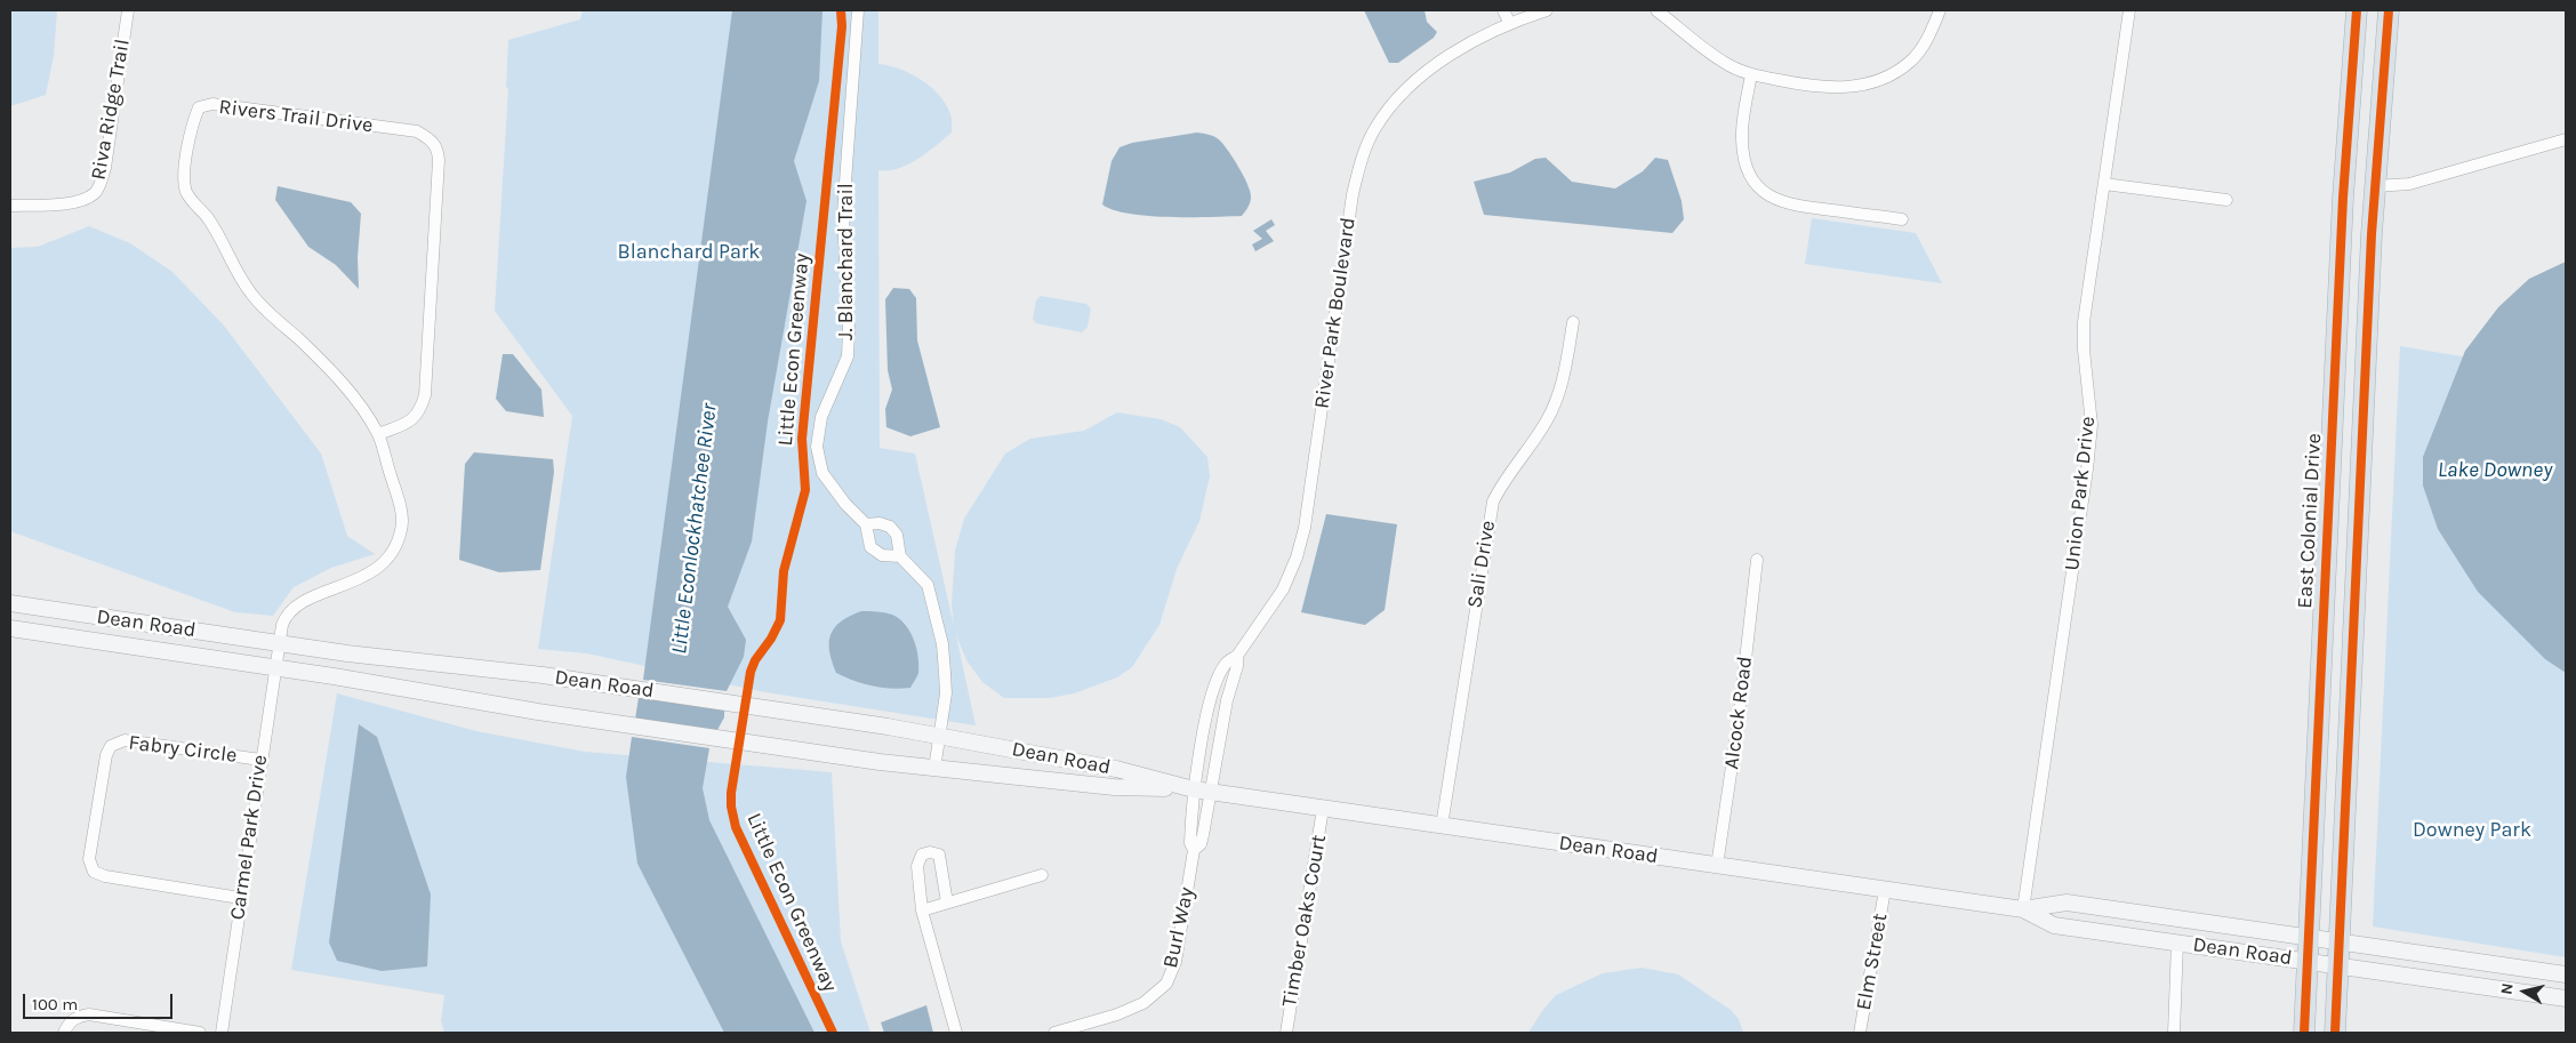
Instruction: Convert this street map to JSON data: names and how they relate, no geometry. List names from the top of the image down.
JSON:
{
  "streets": {
    "highway": ["East Colonial Drive"],
    "main road": ["Dean Road"],
    "street": [
      "Riva Ridge Trail",
      "Rivers Trail Drive",
      "J. Blanchard Trail",
      "River Park Boulevard",
      "Union Park Drive",
      "Sali Drive",
      "Alcock Road",
      "Fabry Circle",
      "Carmel Park Drive",
      "Timber Oaks Court",
      "Burl Way",
      "Elm Street"
    ],
    "cycle path": ["Little Econ Greenway"]
  },
  "crossings": [
    ["Rivers Trail Drive", "Dean Road"],
    ["Rivers Trail Drive", "Carmel Park Drive"],
    ["J. Blanchard Trail", "Dean Road"],
    ["River Park Boulevard", "Dean Road"],
    ["River Park Boulevard", "Burl Way"],
    ["Union Park Drive", "Dean Road"],
    ["East Colonial Drive", "Dean Road"],
    ["Sali Drive", "Dean Road"],
    ["Dean Road", "Alcock Road"],
    ["Dean Road", "Carmel Park Drive"],
    ["Dean Road", "Timber Oaks Court"],
    ["Dean Road", "Burl Way"],
    ["Dean Road", "Elm Street"],
    ["Fabry Circle", "Carmel Park Drive"]
  ],
  "water": ["Lake Downey", "Little Econlockhatchee River"],
  "parks": ["Blanchard Park", "Downey Park"],
  "scale_bar": "100 m",
  "north": "left"
}
